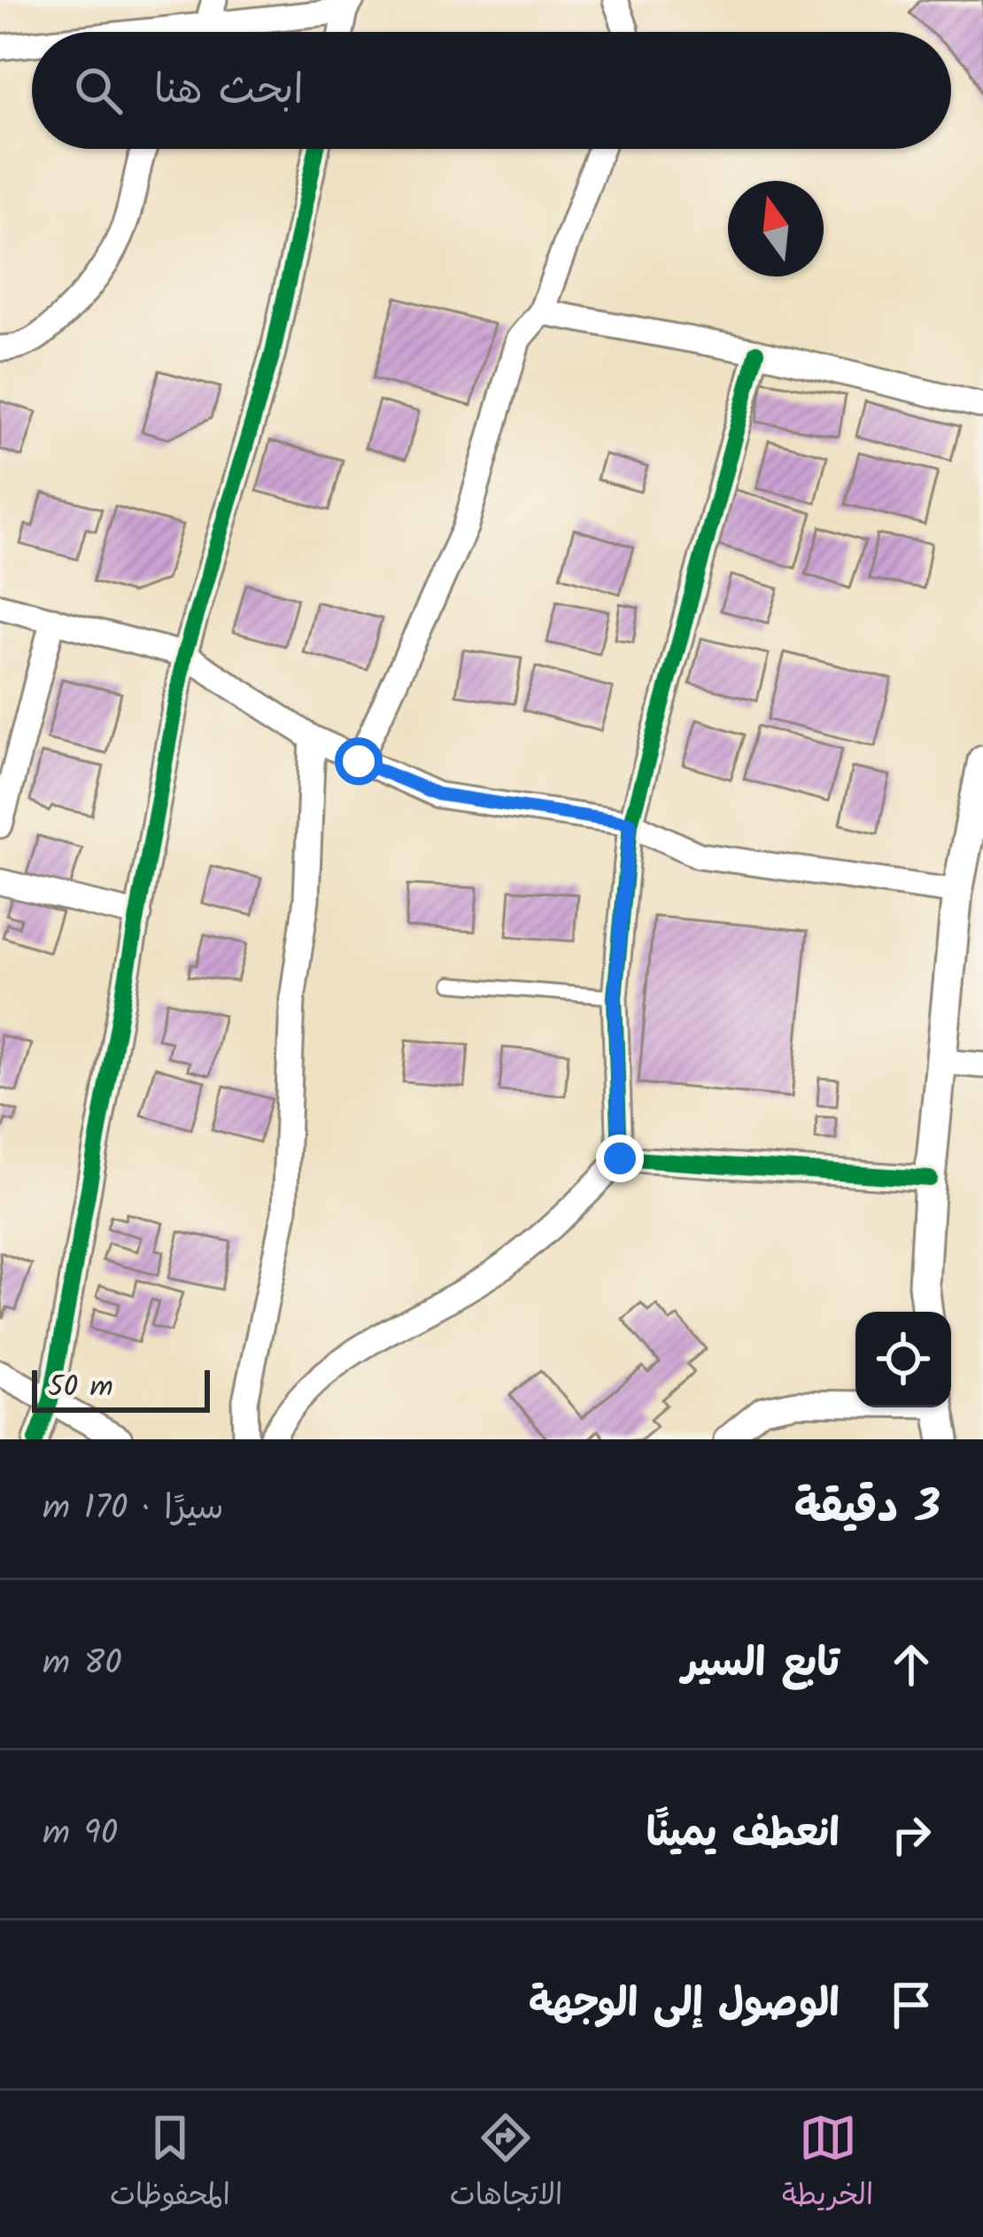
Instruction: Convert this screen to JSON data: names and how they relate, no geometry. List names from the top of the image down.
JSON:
{
  "scale_bar": "50 m",
  "north": "top",
  "page": {
    "search": "ابحث هنا",
    "scale": "50 m",
    "heading": ["3 دقيقة", "سيرًا · 170 m"],
    "list": [
      ["تابع السير", "80 m"],
      ["انعطف يمينًا", "90 m"],
      "الوصول إلى الوجهة"
    ],
    "nav": ["الخريطة", "الاتجاهات", "المحفوظات"]
  }
}
